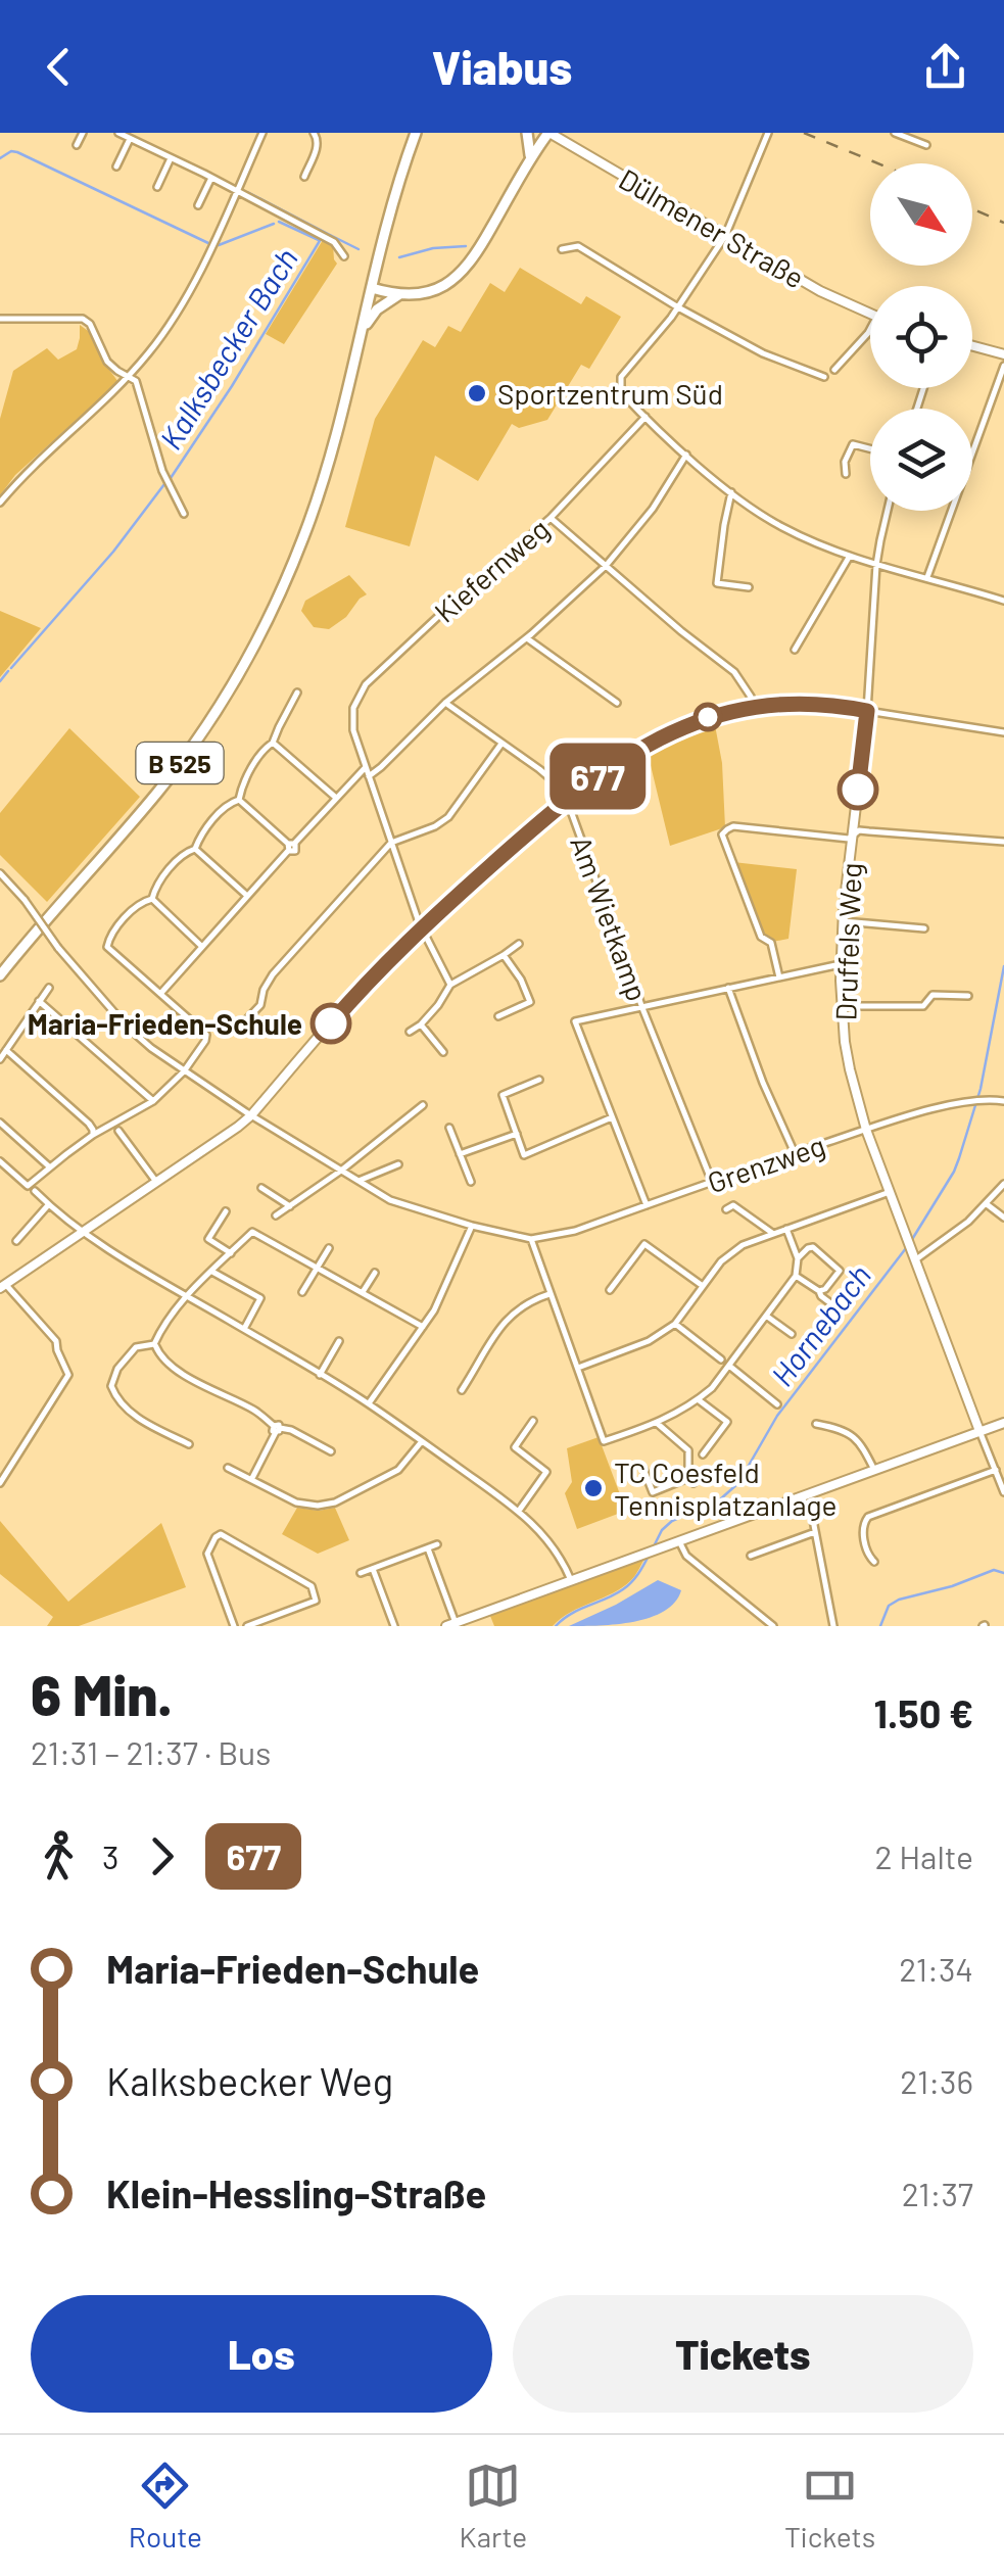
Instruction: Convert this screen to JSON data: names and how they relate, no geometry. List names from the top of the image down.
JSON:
{
  "streets": {
    "main road": ["B 525"],
    "street": [
      "Dülmener Straße",
      "Kiefernweg",
      "Am Wietkamp",
      "Druffels Weg",
      "Grenzweg"
    ]
  },
  "crossings": [
    ["Am Wietkamp", "Grenzweg"],
    ["Druffels Weg", "Grenzweg"]
  ],
  "water": ["Kalksbecker Bach", "Hornebach"],
  "places": ["Sportzentrum Süd", "Maria-Frieden-Schule", "TC Coesfeld Tennisplatzanlage"],
  "lines": ["bus line 677"],
  "north": "bottom right",
  "page": {
    "header": "Viabus",
    "on_map": "677",
    "heading": ["6 Min.", "21:31 – 21:37 · Bus", "1.50 €"],
    "legs": ["3", "677", "2 Halte"],
    "list": [
      {
        "name": "Maria-Frieden-Schule",
        "value": "21:34"
      },
      {
        "name": "Kalksbecker Weg",
        "value": "21:36"
      },
      {
        "name": "Klein-Hessling-Straße",
        "value": "21:37"
      }
    ],
    "buttons": ["Los", "Tickets"],
    "tabs": ["Route", "Karte", "Tickets"]
  }
}
